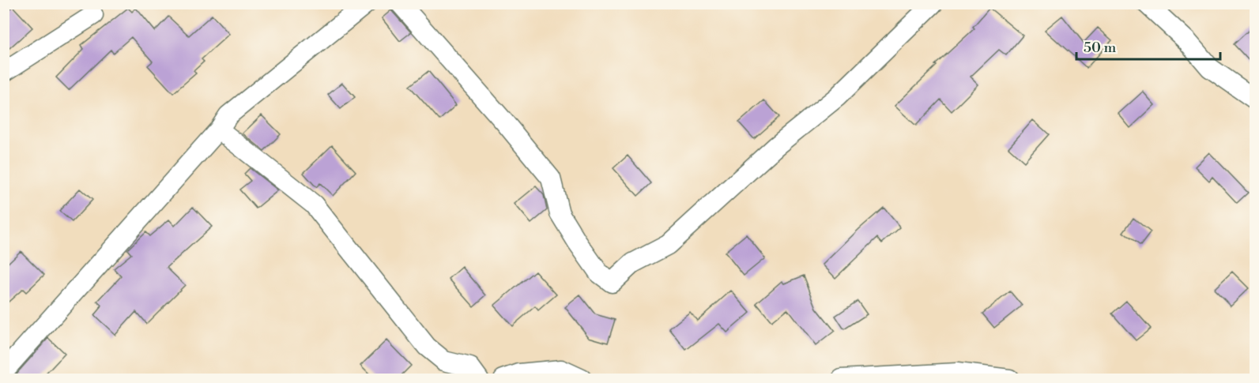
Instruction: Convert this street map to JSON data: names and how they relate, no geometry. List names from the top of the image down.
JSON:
{
  "scale_bar": "50 m"
}
